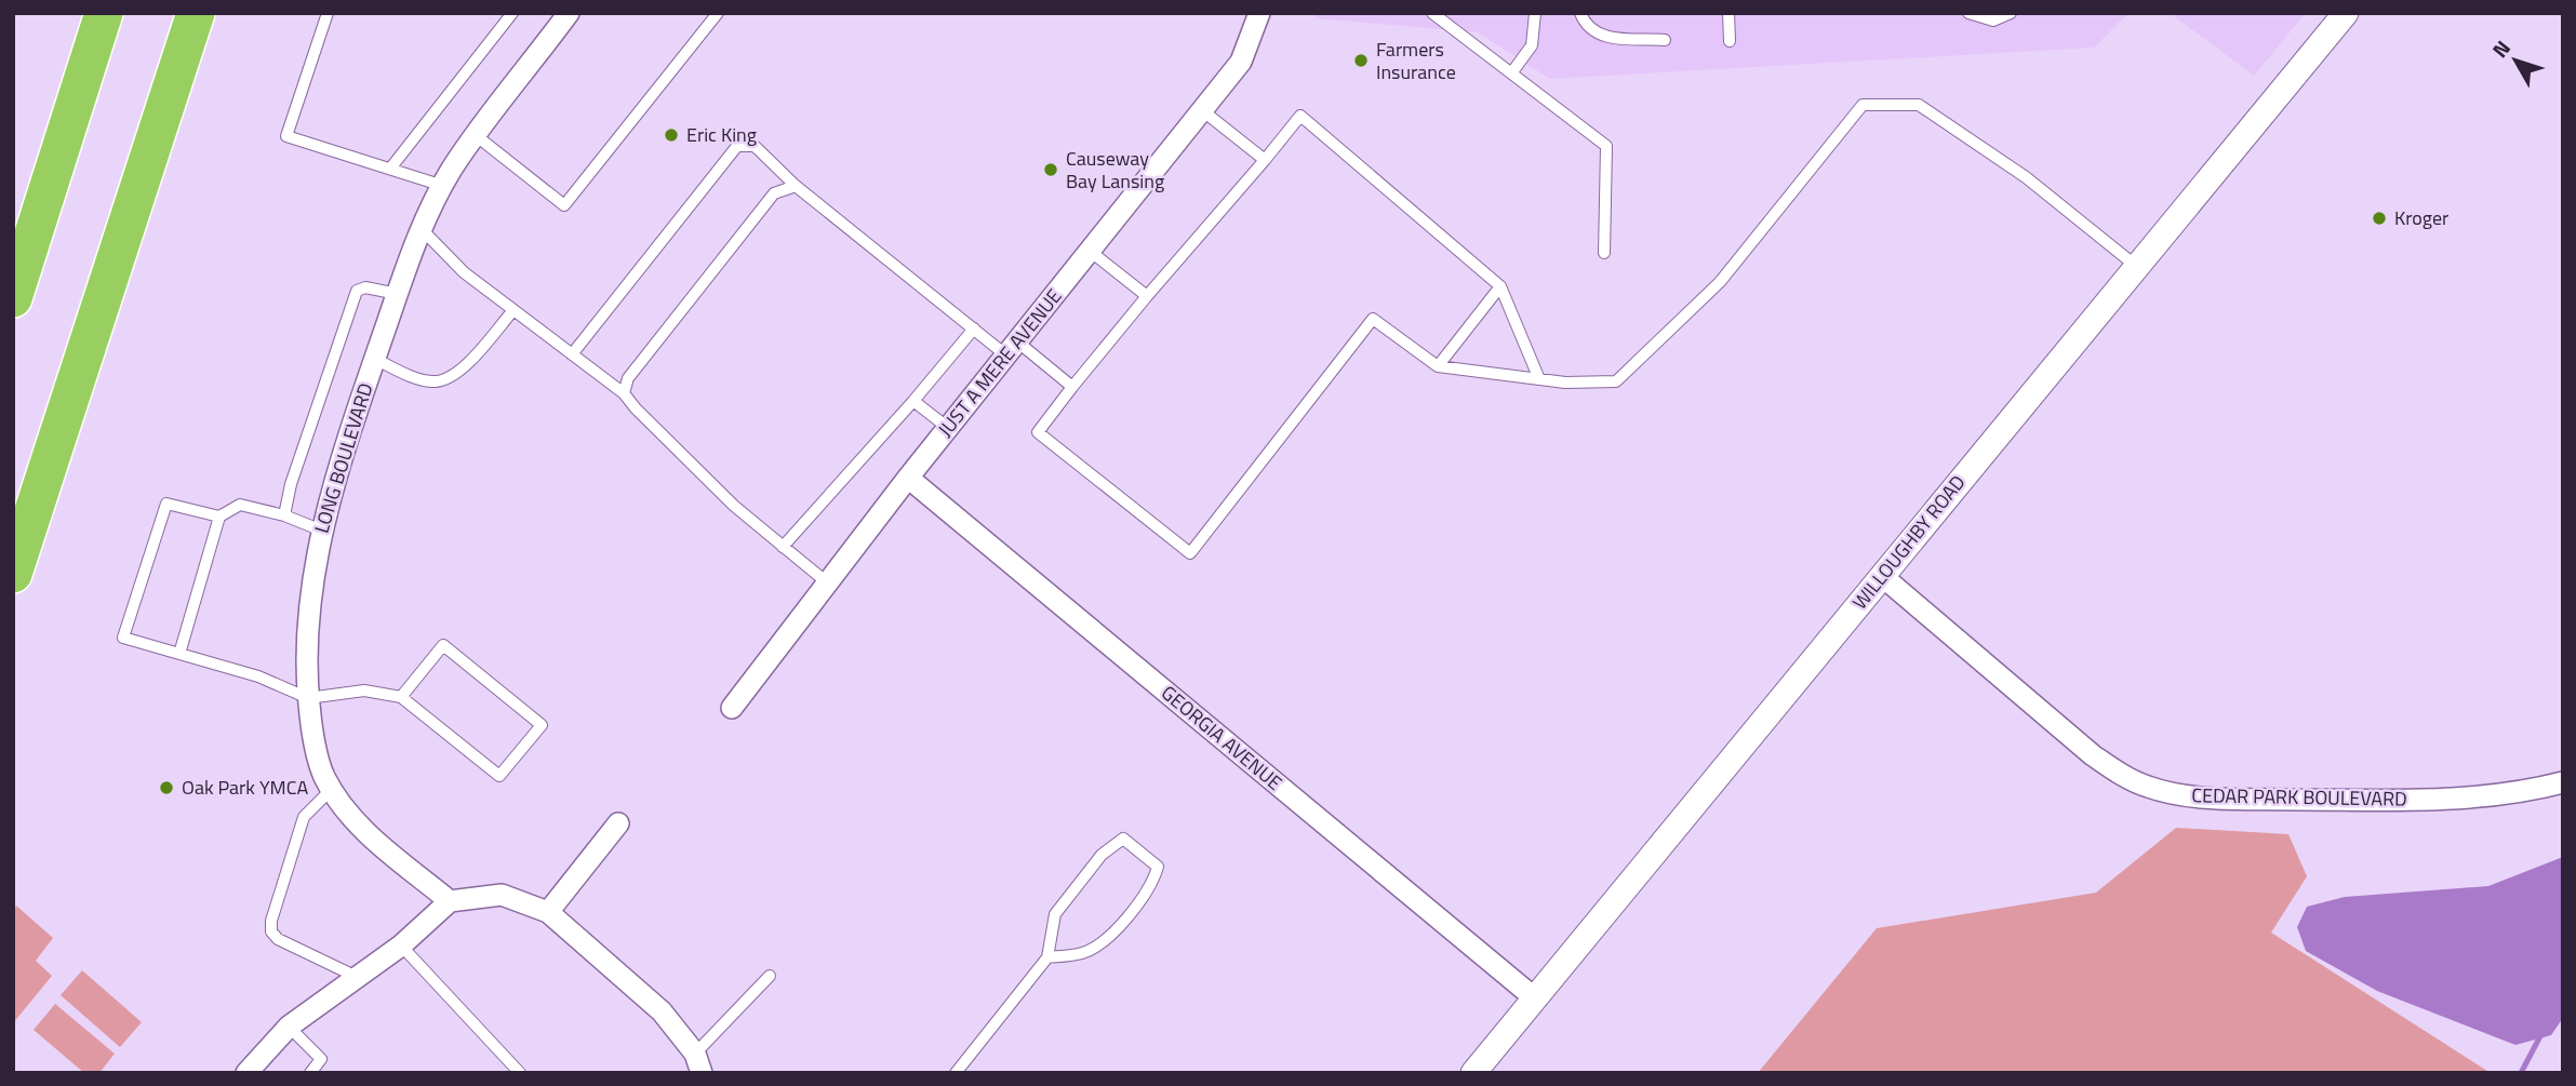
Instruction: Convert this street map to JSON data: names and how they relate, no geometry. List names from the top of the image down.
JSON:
{
  "streets": {
    "street": [
      "JUST A MERE AVENUE",
      "LONG BOULEVARD",
      "WILLOUGHBY ROAD",
      "GEORGIA AVENUE",
      "CEDAR PARK BOULEVARD"
    ]
  },
  "crossings": [
    ["JUST A MERE AVENUE", "GEORGIA AVENUE"],
    ["WILLOUGHBY ROAD", "GEORGIA AVENUE"],
    ["WILLOUGHBY ROAD", "CEDAR PARK BOULEVARD"]
  ],
  "places": [
    "Farmers Insurance",
    "Eric King",
    "Causeway Bay Lansing",
    "Kroger",
    "Oak Park YMCA"
  ],
  "north": "top left"
}
